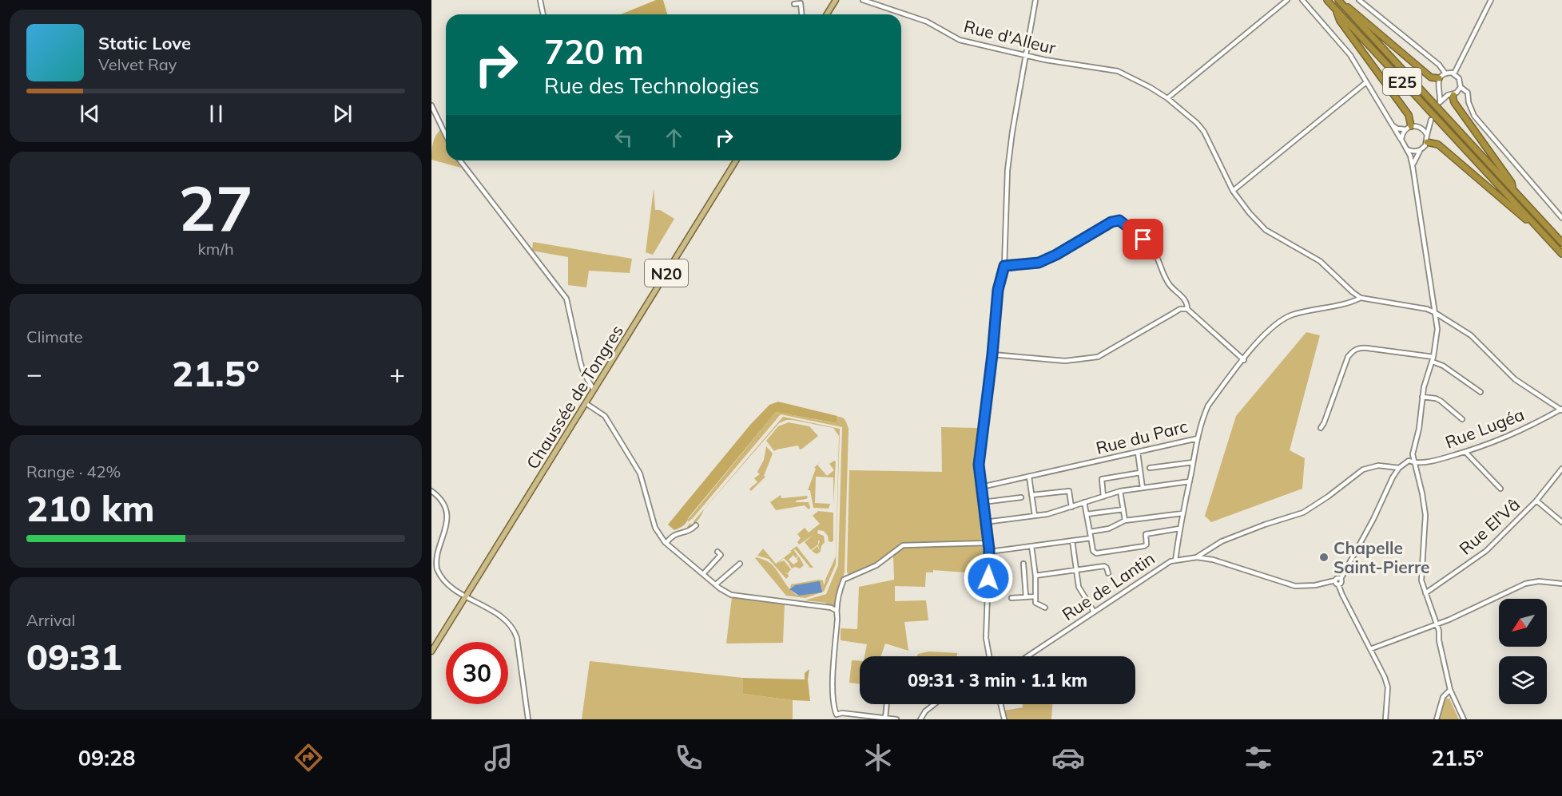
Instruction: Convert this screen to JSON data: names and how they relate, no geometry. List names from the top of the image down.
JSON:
{
  "streets": {
    "highway": ["E25"],
    "main road": ["N20", "Chaussée de Tongres"],
    "street": [
      "Rue d'Alleur",
      "Rue Lugéa",
      "Rue du Parc",
      "Rue El'Vâ",
      "Rue de Lantin"
    ]
  },
  "crossings": [
    ["Rue d'Alleur", "Rue du Parc"]
  ],
  "places": ["Chapelle Saint-Pierre"],
  "north": "bottom left",
  "page": {
    "turn": ["720 m", "Rue des Technologies"],
    "song": ["Static Love", "Velvet Ray"],
    "tile": [
      ["27", "km/h"],
      "Climate",
      ["Range · 42%", "210 km"],
      ["Arrival", "09:31"]
    ],
    "heat": ["−", "21.5°", "+"],
    "limit": "30",
    "trip": "09:31 · 3 min · 1.1 km",
    "tabs": ["09:28", "21.5°"]
  }
}
